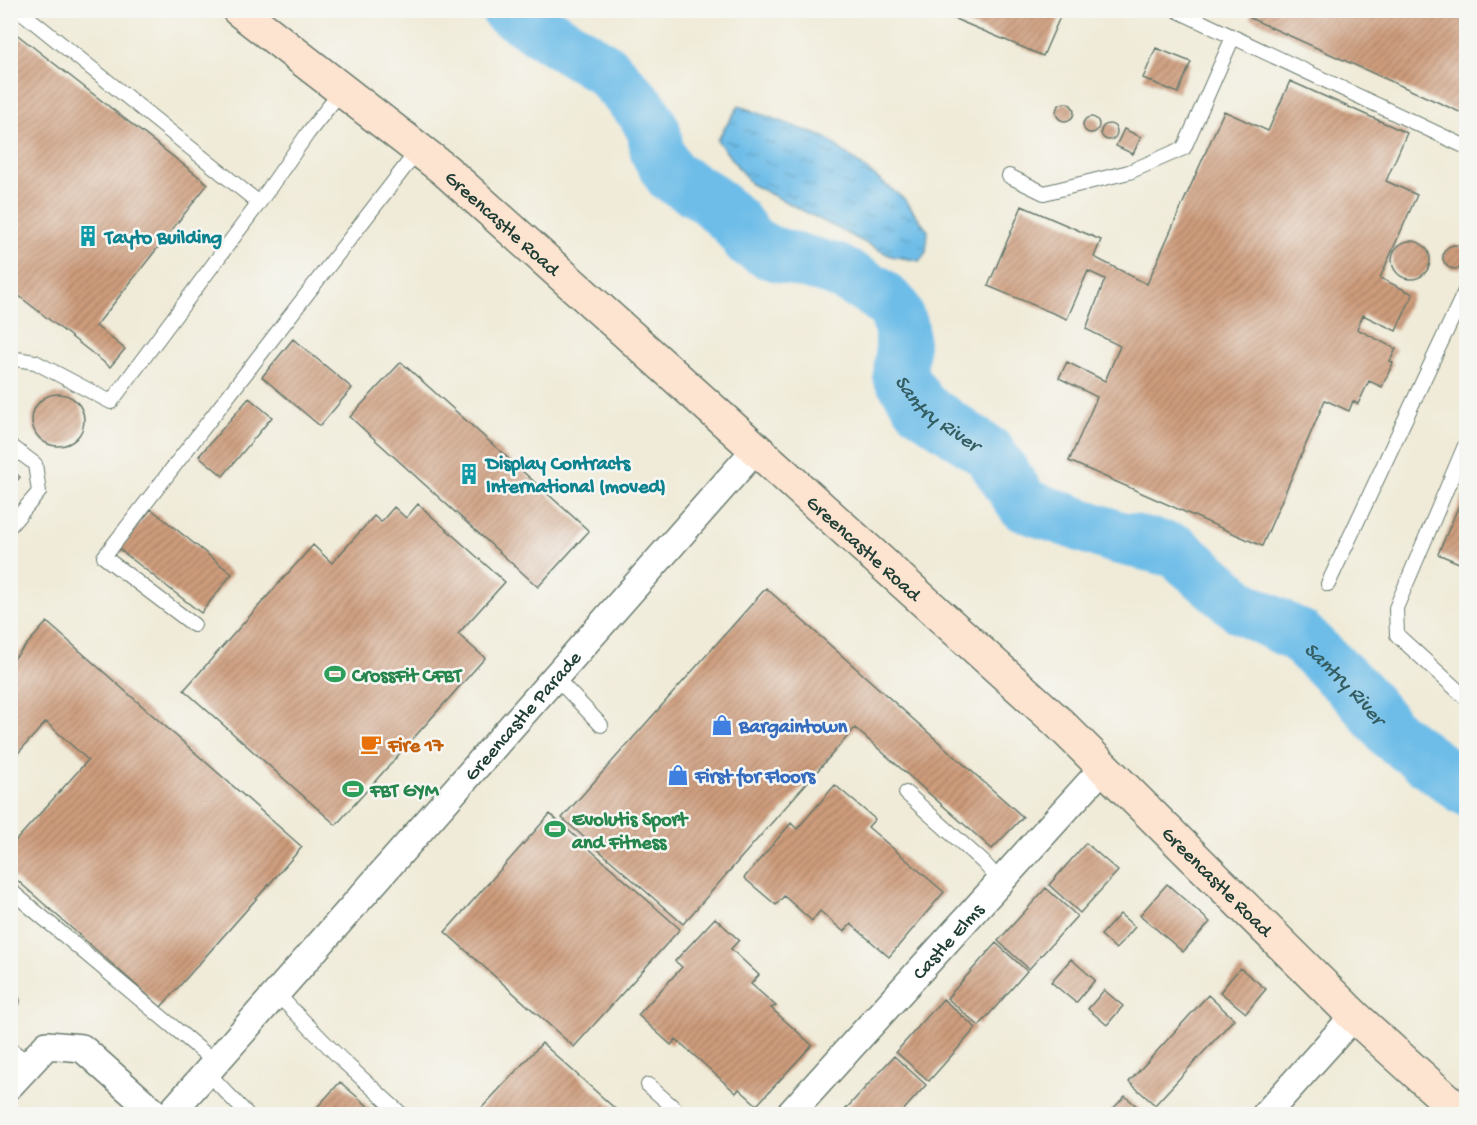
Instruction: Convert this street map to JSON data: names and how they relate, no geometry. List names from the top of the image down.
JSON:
{
  "streets": {
    "street": ["Greencastle Road", "Greencastle Parade", "Castle Elms"]
  },
  "crossings": [
    ["Greencastle Road", "Greencastle Parade"],
    ["Greencastle Road", "Castle Elms"]
  ],
  "water": ["Santry River"],
  "places": {
    "building": ["Tayto Building", "Display Contracts International (moved)"],
    "sports": ["CrossFit CFBT", "FBT GYM", "Evolutis Sport and Fitness"],
    "shop": ["Bargaintown", "First for Floors"],
    "cafe": ["Fire 17"]
  }
}
